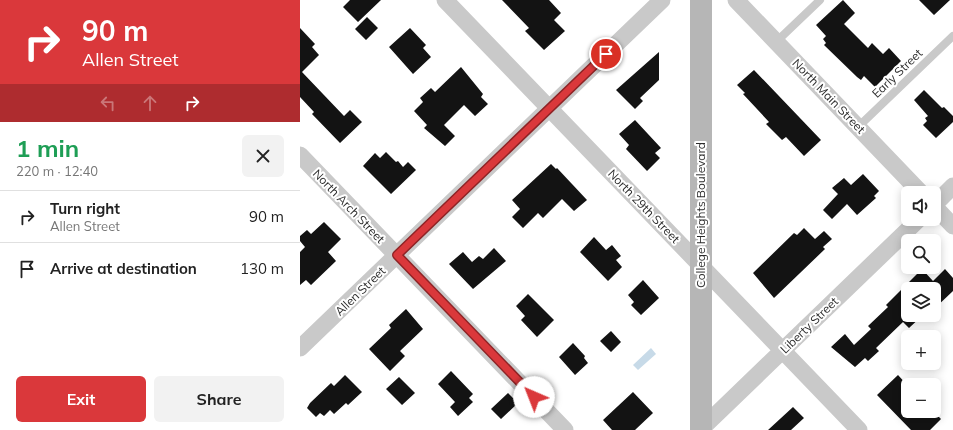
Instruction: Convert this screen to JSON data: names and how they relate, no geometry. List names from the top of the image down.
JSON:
{
  "streets": {
    "street": [
      "North Main Street",
      "North Arch Street",
      "North 29th Street",
      "College Heights Boulevard",
      "Allen Street",
      "Liberty Street"
    ],
    "lane": ["Early Street"]
  },
  "crossings": [
    ["Early Street", "North Main Street"],
    ["North Arch Street", "Allen Street"],
    ["North 29th Street", "College Heights Boulevard"],
    ["North 29th Street", "Allen Street"],
    ["North 29th Street", "Liberty Street"],
    ["College Heights Boulevard", "Liberty Street"]
  ],
  "page": {
    "turn": ["90 m", "Allen Street"],
    "heading": ["1 min", "220 m · 12:40"],
    "map_buttons": ["+", "−"],
    "list": [
      {
        "name": "Turn right",
        "note": "Allen Street",
        "value": "90 m"
      },
      {
        "name": "Arrive at destination",
        "value": "130 m"
      }
    ],
    "buttons": ["Exit", "Share"]
  }
}
